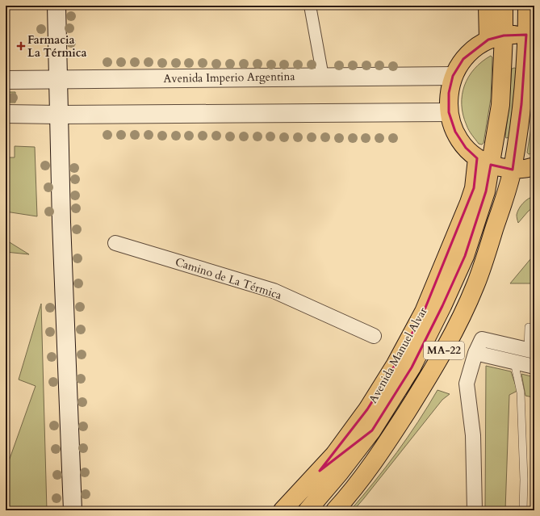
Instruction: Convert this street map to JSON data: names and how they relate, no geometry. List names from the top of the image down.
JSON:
{
  "streets": {
    "main road": ["MA-22", "Avenida Manuel Alvar"],
    "street": ["Avenida Imperio Argentina", "Camino de La Térmica"]
  },
  "crossings": [
    ["MA-22", "Avenida Manuel Alvar"]
  ],
  "places": {
    "health": ["Farmacia La Térmica"]
  }
}
